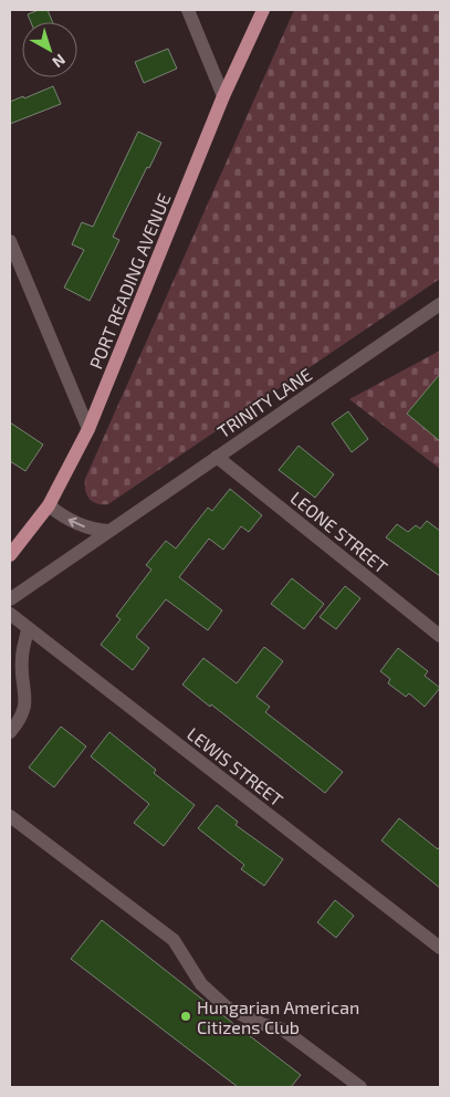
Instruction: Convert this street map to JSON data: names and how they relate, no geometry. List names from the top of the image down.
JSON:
{
  "streets": {
    "main road": ["PORT READING AVENUE"],
    "street": ["TRINITY LANE", "LEONE STREET", "LEWIS STREET"]
  },
  "crossings": [
    ["TRINITY LANE", "LEONE STREET"]
  ],
  "places": ["Hungarian American Citizens Club"],
  "north": "bottom right"
}
